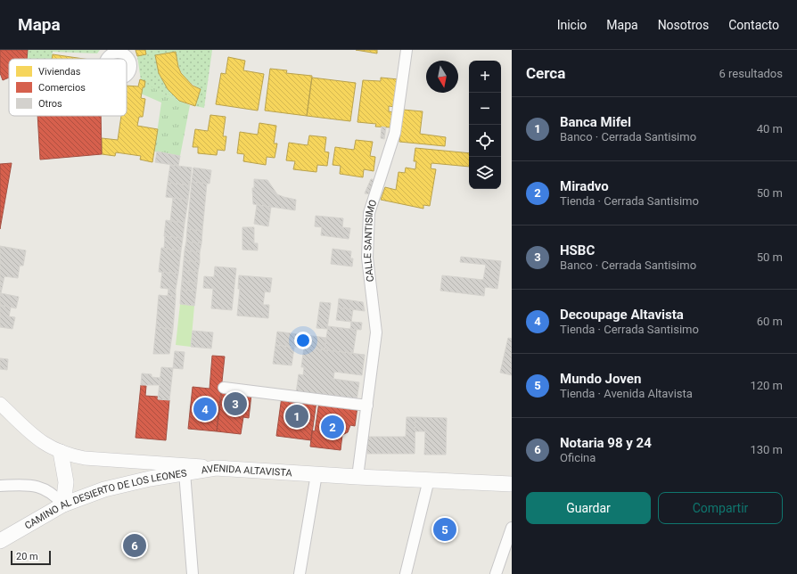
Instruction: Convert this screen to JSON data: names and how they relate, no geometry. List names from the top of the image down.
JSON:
{
  "streets": {
    "main road": ["AVENIDA ALTAVISTA", "CAMINO AL DESIERTO DE LOS LEONES"],
    "street": ["CALLE SANTISIMO"]
  },
  "crossings": [
    ["CALLE SANTISIMO", "AVENIDA ALTAVISTA"],
    ["AVENIDA ALTAVISTA", "CAMINO AL DESIERTO DE LOS LEONES"]
  ],
  "legend": ["Viviendas", "Comercios", "Otros"],
  "scale_bar": "20 m",
  "north": "bottom",
  "page": {
    "header": "Mapa",
    "nav": [
      "Inicio",
      "Mapa",
      "Nosotros",
      "Contacto"
    ],
    "heading": ["Cerca", "6 resultados"],
    "map_buttons": ["+", "−"],
    "list": [
      {
        "mark": "1",
        "name": "Banca Mifel",
        "note": "Banco · Cerrada Santisimo",
        "value": "40 m"
      },
      {
        "mark": "2",
        "name": "Miradvo",
        "note": "Tienda · Cerrada Santisimo",
        "value": "50 m"
      },
      {
        "mark": "3",
        "name": "HSBC",
        "note": "Banco · Cerrada Santisimo",
        "value": "50 m"
      },
      {
        "mark": "4",
        "name": "Decoupage Altavista",
        "note": "Tienda · Cerrada Santisimo",
        "value": "60 m"
      },
      {
        "mark": "5",
        "name": "Mundo Joven",
        "note": "Tienda · Avenida Altavista",
        "value": "120 m"
      },
      {
        "mark": "6",
        "name": "Notaria 98 y 24",
        "note": "Oficina",
        "value": "130 m"
      }
    ],
    "pins": [
      "3",
      "4",
      "1",
      "2",
      "5",
      "6"
    ],
    "buttons": ["Guardar", "Compartir"],
    "scale": "20 m"
  }
}
